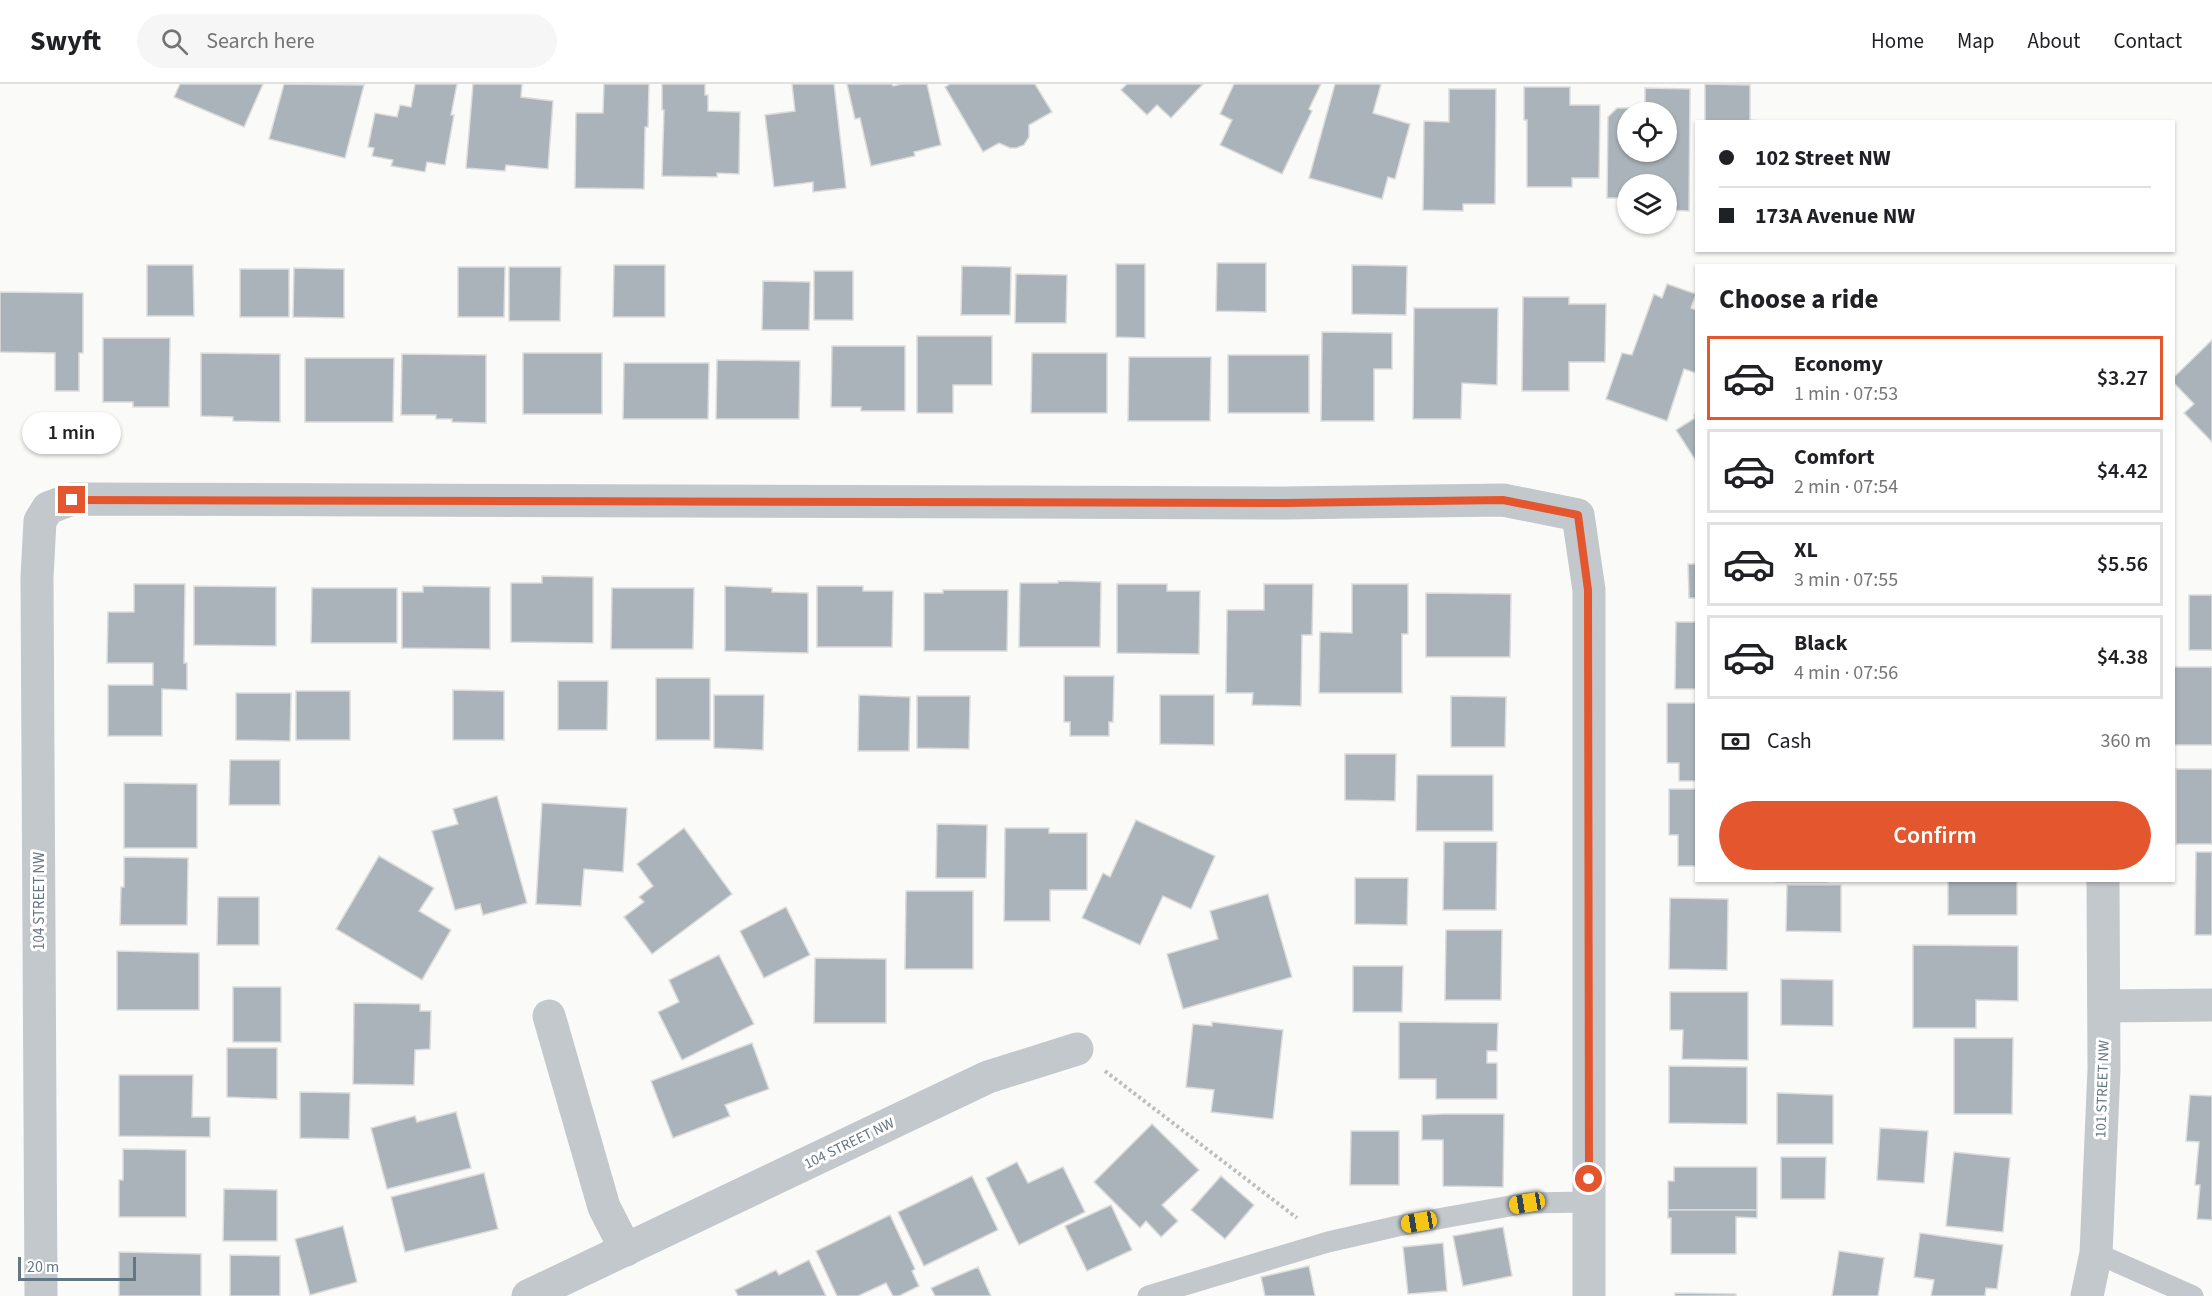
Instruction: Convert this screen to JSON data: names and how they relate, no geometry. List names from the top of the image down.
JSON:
{
  "streets": {
    "street": ["104 STREET NW", "101 STREET NW"]
  },
  "scale_bar": "20 m",
  "page": {
    "header": "Swyft",
    "search": "Search here",
    "nav": [
      "Home",
      "Map",
      "About",
      "Contact"
    ],
    "banner": ["102 Street NW", "173A Avenue NW"],
    "heading": "Choose a ride",
    "list": [
      {
        "name": "Economy",
        "note": "1 min · 07:53",
        "value": "$3.27"
      },
      {
        "name": "Comfort",
        "note": "2 min · 07:54",
        "value": "$4.42"
      },
      {
        "name": "XL",
        "note": "3 min · 07:55",
        "value": "$5.56"
      },
      {
        "name": "Black",
        "note": "4 min · 07:56",
        "value": "$4.38"
      }
    ],
    "bubble": "1 min",
    "pay": ["Cash", "360 m"],
    "buttons": "Confirm",
    "scale": "20 m"
  }
}
